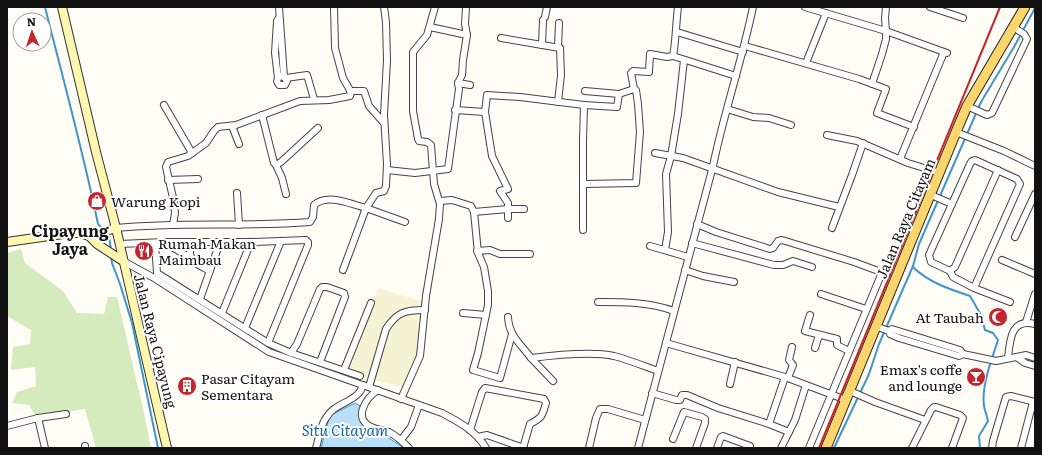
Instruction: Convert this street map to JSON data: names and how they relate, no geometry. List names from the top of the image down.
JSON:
{
  "streets": {
    "main road": ["Jalan Raya Citayam", "Jalan Raya Cipayung"]
  },
  "districts": ["Cipayung Jaya"],
  "water": ["Situ Citayam"],
  "places": {
    "shop": ["Warung Kopi"],
    "restaurant": ["Rumah Makan Maimbau"],
    "mosque": ["At Taubah"],
    "bar": ["Emax's coffe and lounge"],
    "building": ["Pasar Citayam Sementara"]
  },
  "north": "top"
}
